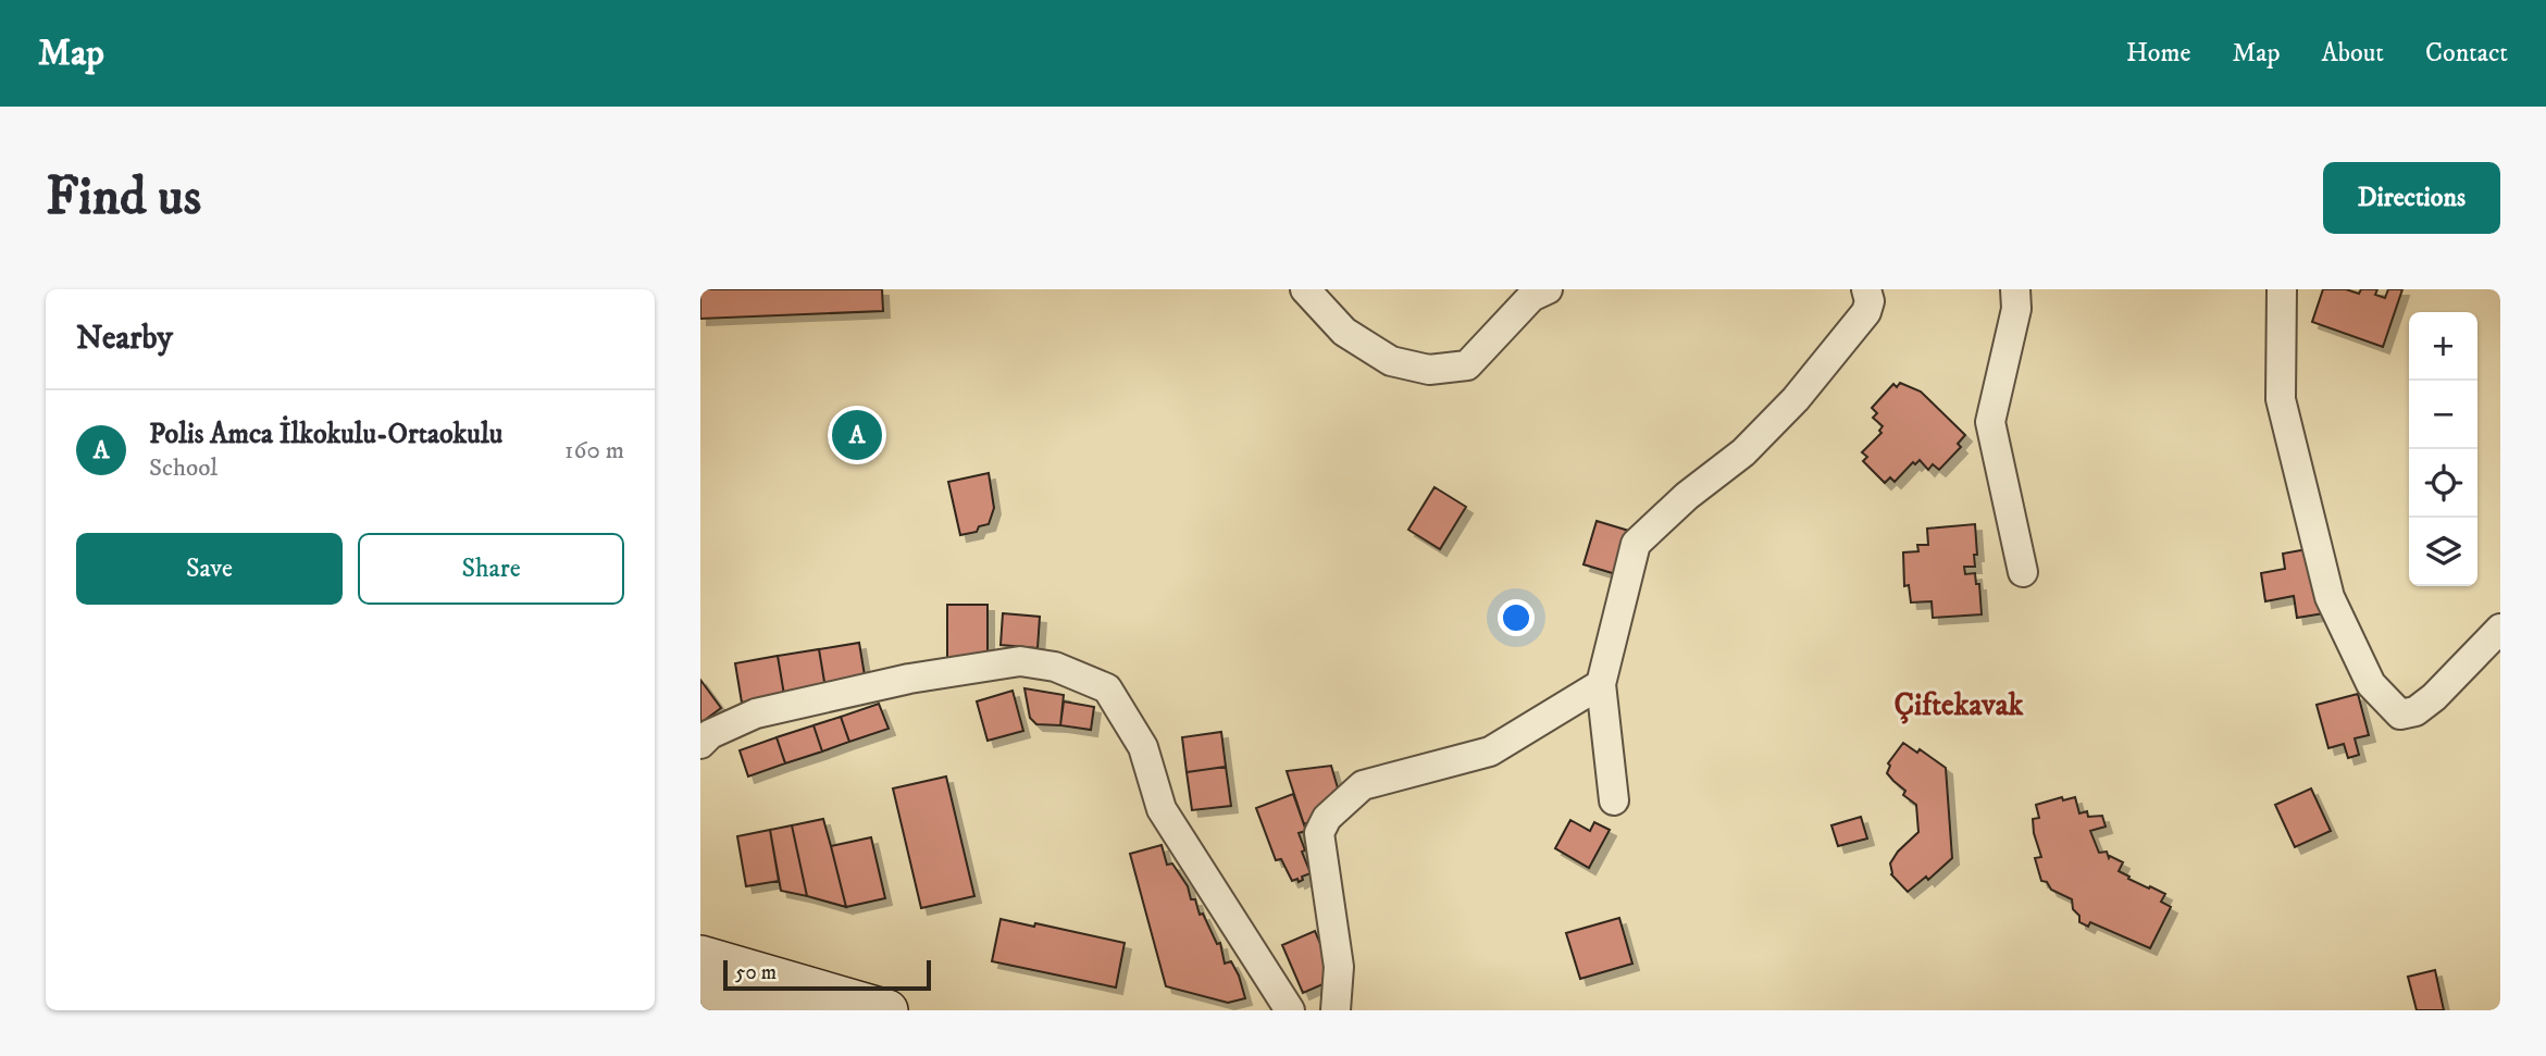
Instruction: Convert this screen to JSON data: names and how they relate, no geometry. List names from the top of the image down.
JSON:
{
  "districts": ["Çiftekavak"],
  "scale_bar": "50 m",
  "page": {
    "header": "Map",
    "nav": [
      "Home",
      "Map",
      "About",
      "Contact"
    ],
    "buttons": [
      "Directions",
      ["Save", "Share"]
    ],
    "title": "Find us",
    "heading": "Nearby",
    "map_buttons": ["+", "−"],
    "list": [
      {
        "mark": "A",
        "name": "Polis Amca İlkokulu-Ortaokulu",
        "note": "School",
        "value": "160 m"
      }
    ],
    "pins": "A",
    "scale": "50 m"
  }
}
